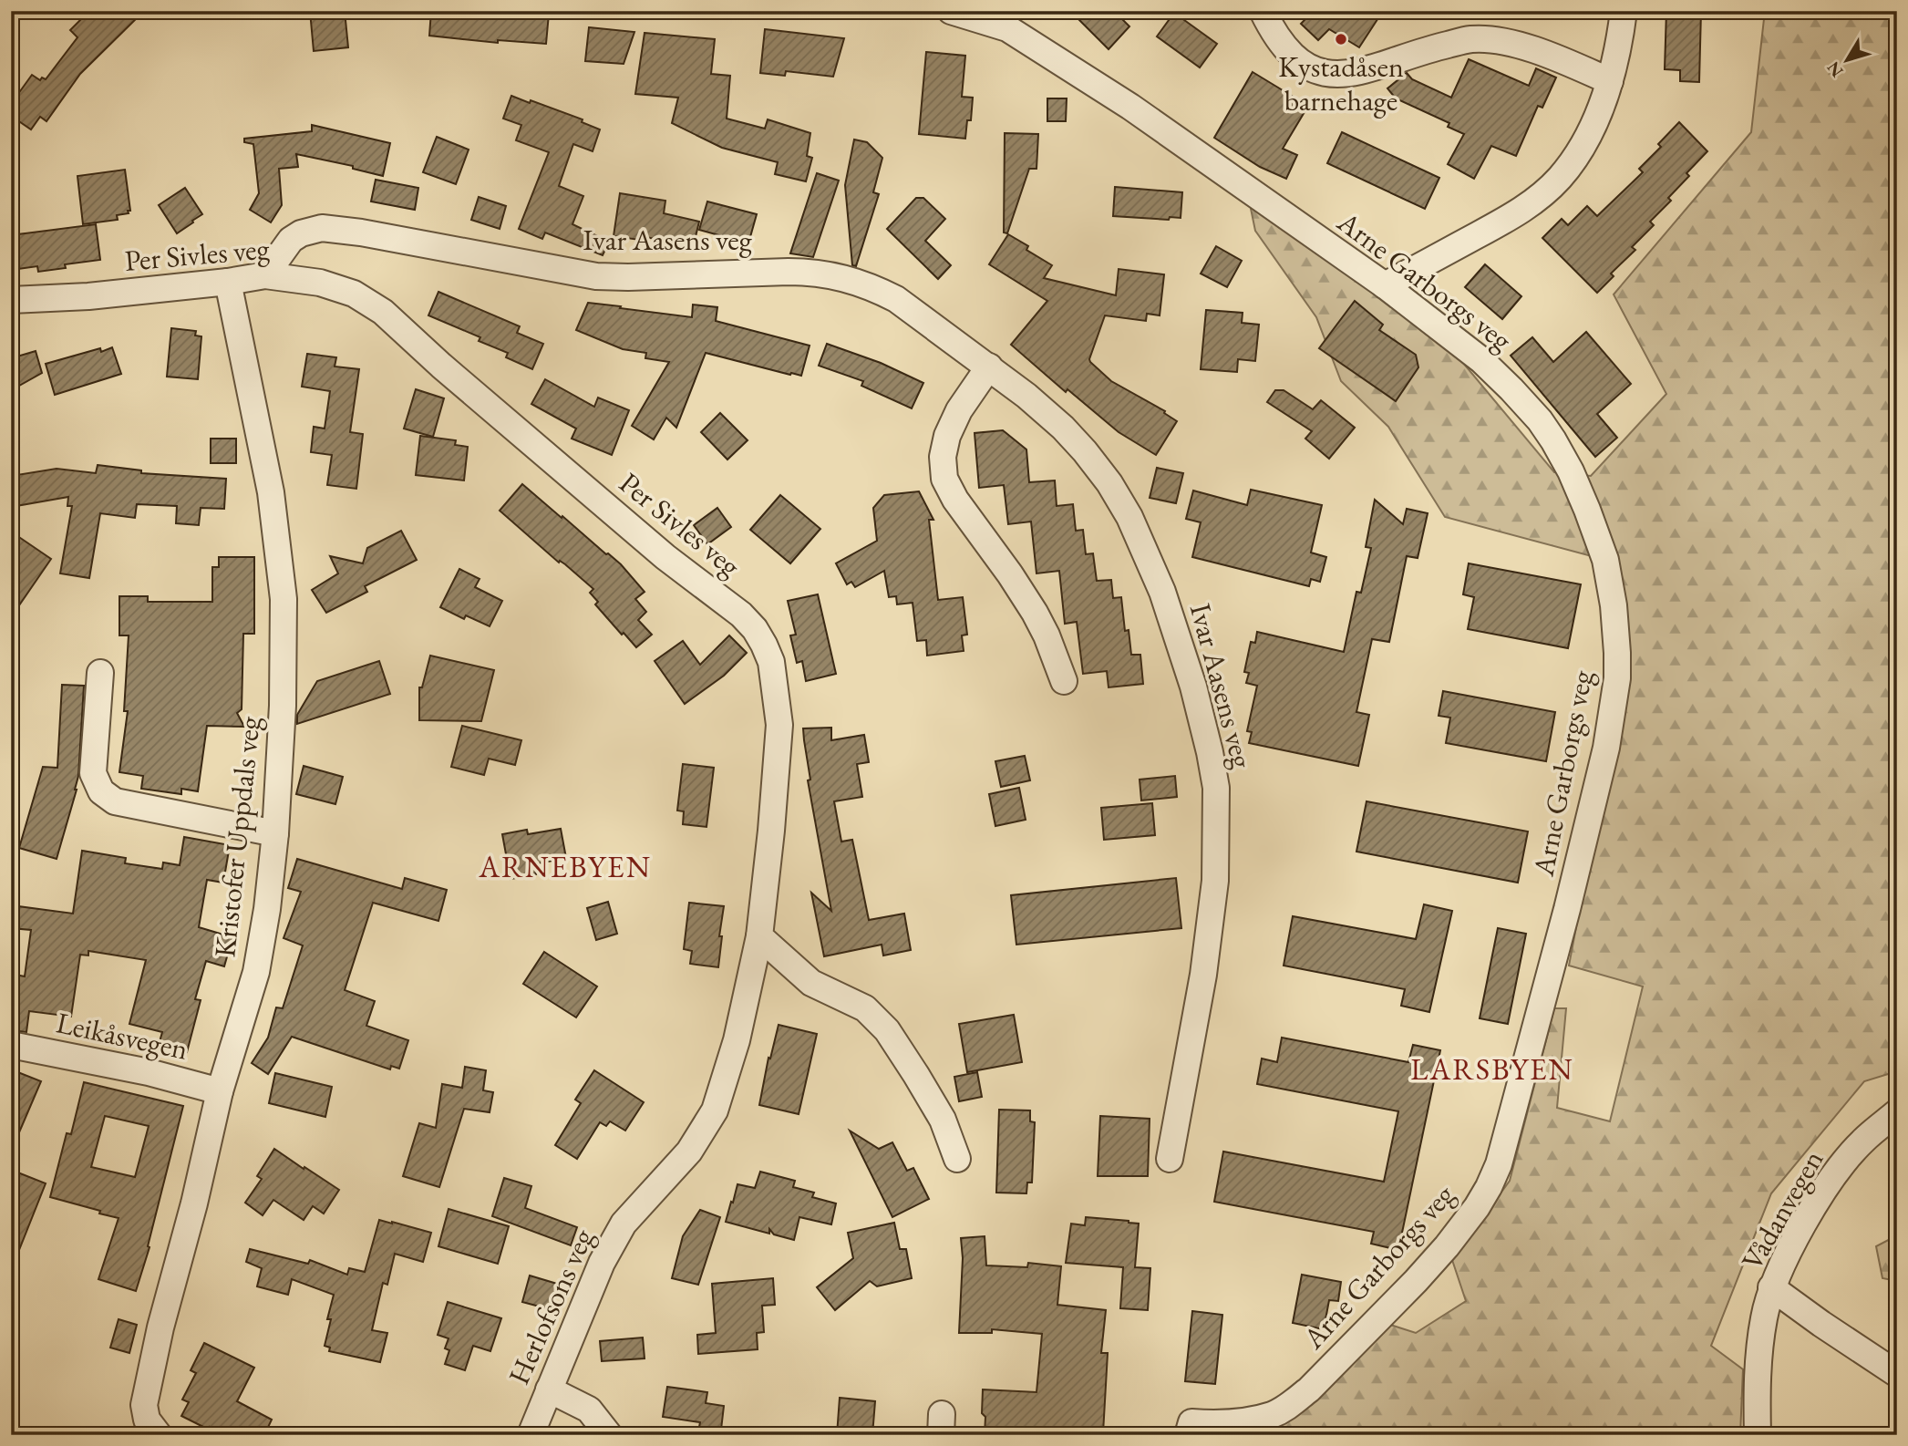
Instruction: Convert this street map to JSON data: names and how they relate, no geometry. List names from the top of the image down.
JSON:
{
  "streets": {
    "street": [
      "Ivar Aasens veg",
      "Per Sivles veg",
      "Arne Garborgs veg",
      "Kristofer Uppdals veg",
      "Leikåsvegen",
      "Vådanvegen",
      "Herlofsons veg"
    ]
  },
  "crossings": [
    ["Ivar Aasens veg", "Per Sivles veg"],
    ["Per Sivles veg", "Kristofer Uppdals veg"],
    ["Per Sivles veg", "Herlofsons veg"],
    ["Kristofer Uppdals veg", "Leikåsvegen"]
  ],
  "districts": ["ARNEBYEN", "LARSBYEN"],
  "places": ["Kystadåsen barnehage"],
  "north": "bottom left"
}
